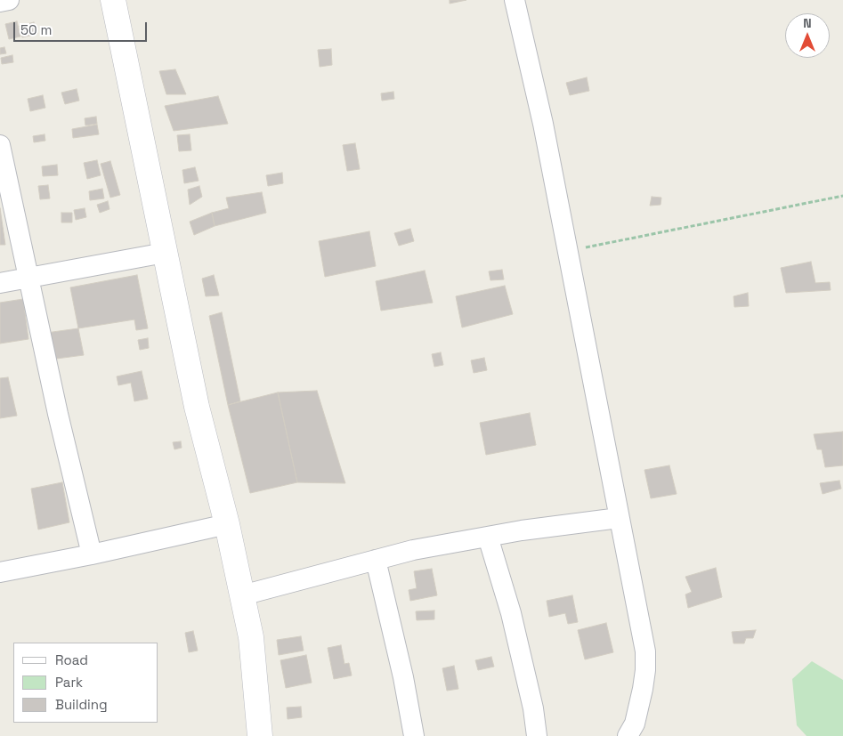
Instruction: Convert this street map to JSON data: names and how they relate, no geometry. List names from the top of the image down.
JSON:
{
  "legend": ["Road", "Park", "Building"],
  "scale_bar": "50 m",
  "north": "top"
}
